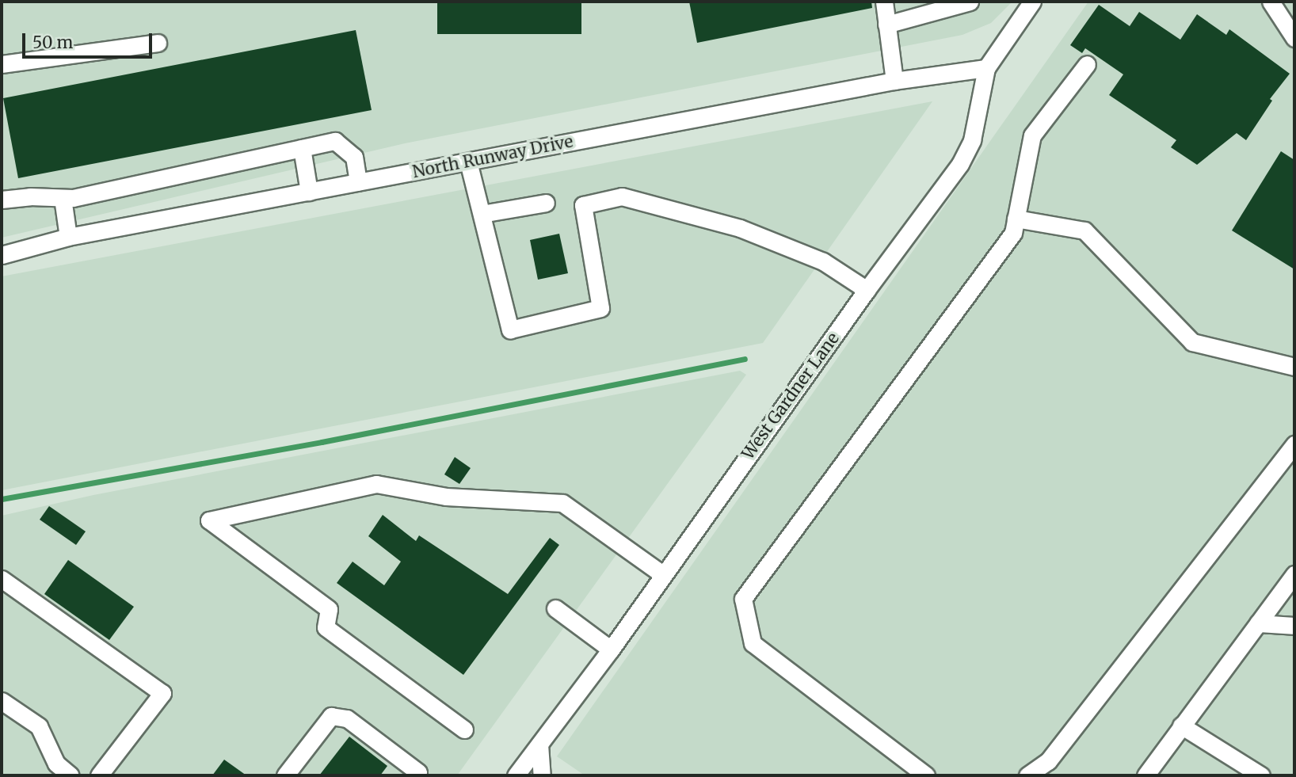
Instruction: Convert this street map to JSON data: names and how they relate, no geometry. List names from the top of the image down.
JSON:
{
  "streets": {
    "street": ["North Runway Drive", "West Gardner Lane"]
  },
  "crossings": [
    ["North Runway Drive", "West Gardner Lane"]
  ],
  "scale_bar": "50 m"
}
